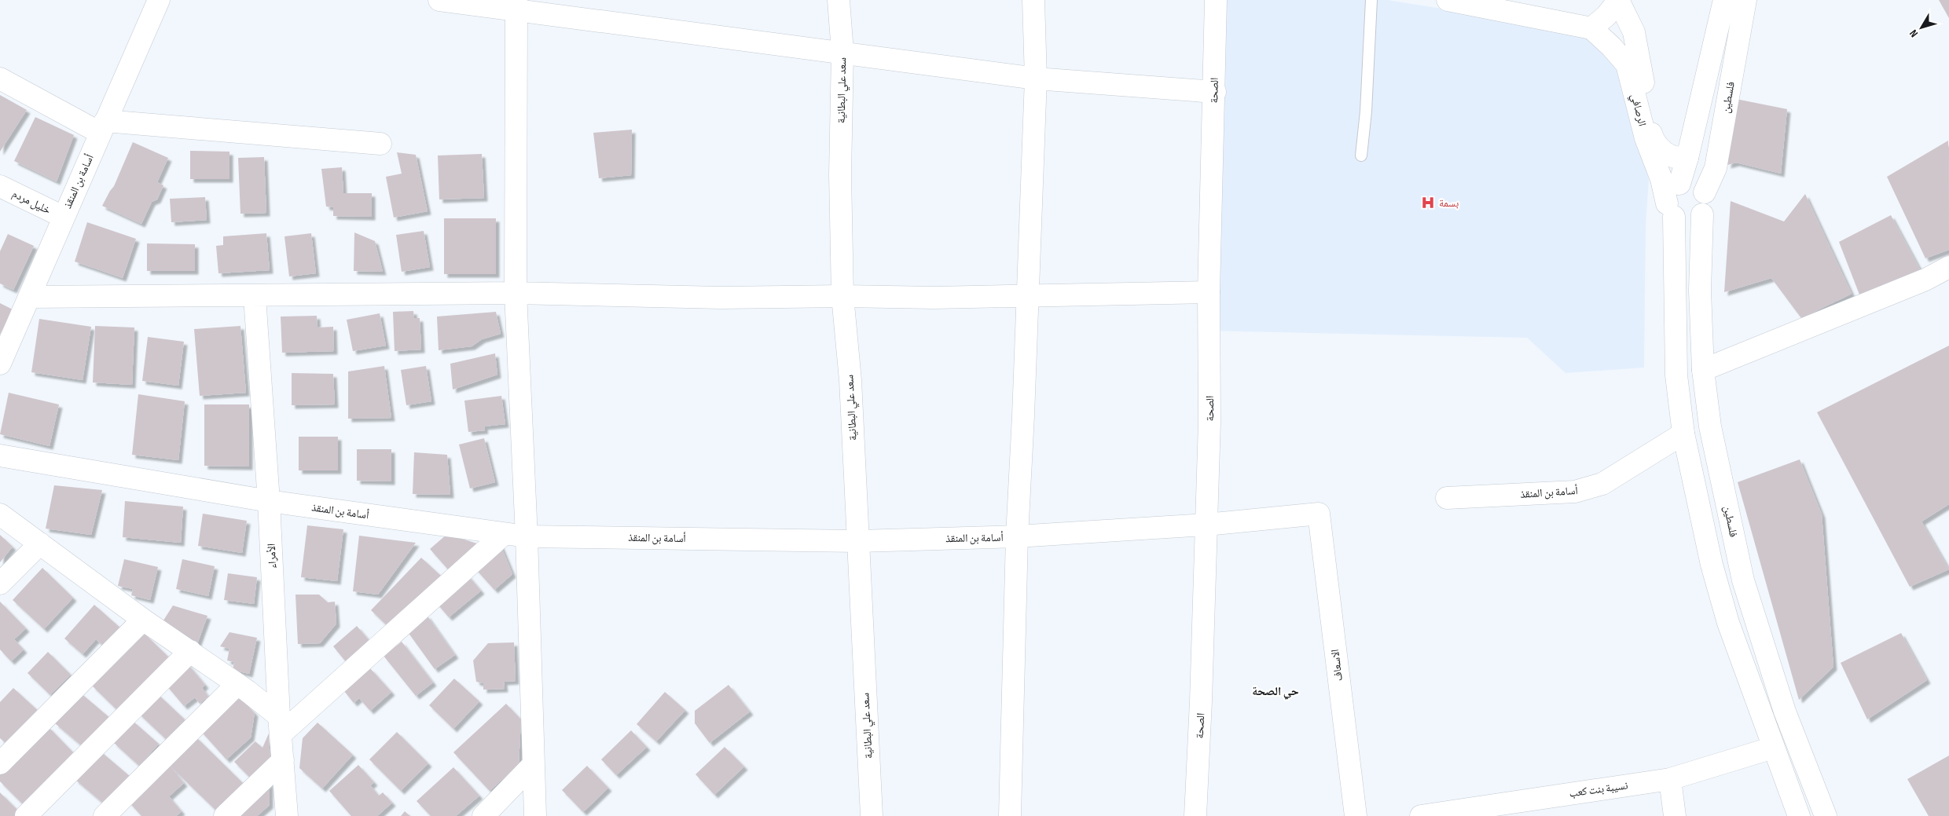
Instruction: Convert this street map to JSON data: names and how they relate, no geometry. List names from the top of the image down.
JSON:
{
  "streets": {
    "street": [
      "سعد علي البطانية",
      "الصحة",
      "فلسطين",
      "الرصافي",
      "أسامة بن المنقذ",
      "خليل مردم",
      "الأمراء",
      "الاسعاف",
      "نسيبة بنت كعب"
    ]
  },
  "crossings": [
    ["سعد علي البطانية", "أسامة بن المنقذ"],
    ["الصحة", "أسامة بن المنقذ"],
    ["فلسطين", "الرصافي"],
    ["أسامة بن المنقذ", "خليل مردم"],
    ["أسامة بن المنقذ", "الأمراء"],
    ["أسامة بن المنقذ", "الاسعاف"]
  ],
  "districts": ["حي الصحة"],
  "places": {
    "hospital": ["بسمة"]
  },
  "north": "bottom left"
}
